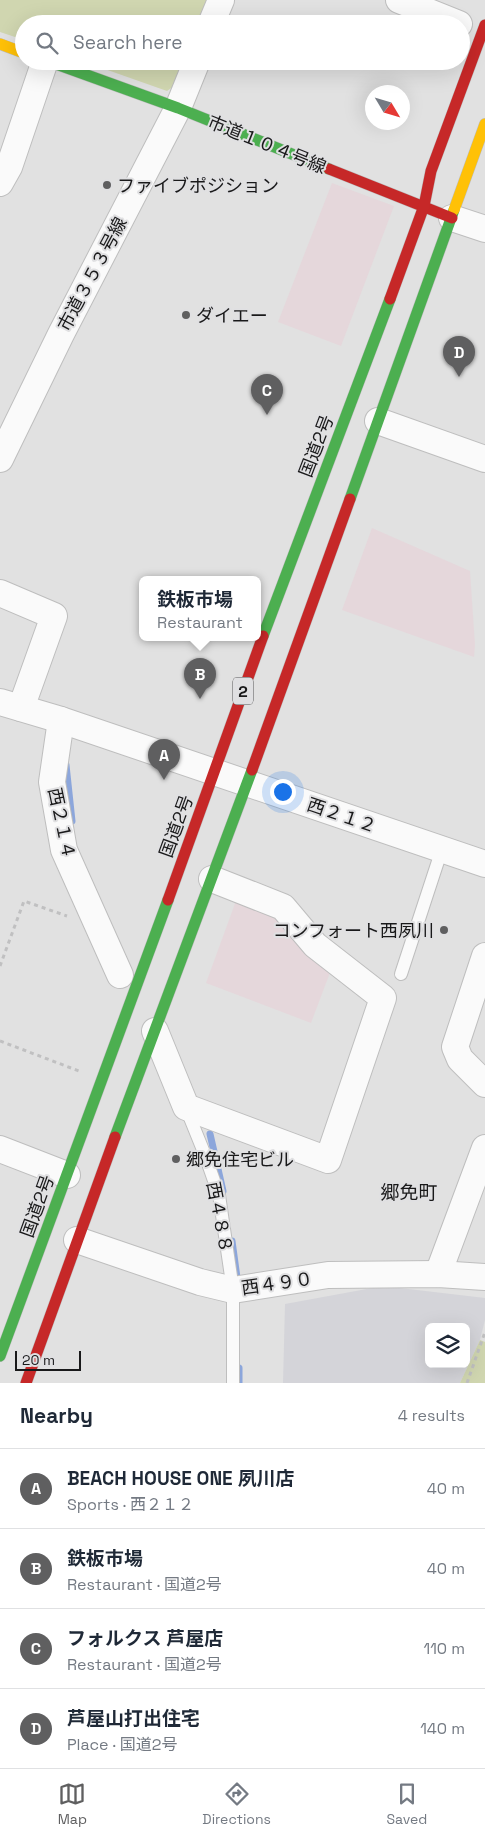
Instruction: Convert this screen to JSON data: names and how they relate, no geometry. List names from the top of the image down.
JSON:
{
  "streets": {
    "main road": ["市道１０４号線", "国道2号", "2"],
    "street": [
      "市道３５３号線",
      "西２１２",
      "西２１４",
      "西４８８",
      "西４９０"
    ]
  },
  "crossings": [
    ["市道１０４号線", "市道３５３号線"],
    ["市道１０４号線", "国道2号"],
    ["市道１０４号線", "2"],
    ["国道2号", "西２１２"],
    ["2", "西２１２"],
    ["2", "西４８８"],
    ["2", "西４９０"],
    ["西２１２", "西２１４"],
    ["西４８８", "西４９０"]
  ],
  "districts": ["郷免町"],
  "places": [
    "ファイブポジション",
    "ダイエー",
    "コンフォート西夙川",
    "郷免住宅ビル"
  ],
  "scale_bar": "20 m",
  "north": "bottom right",
  "page": {
    "search": "Search here",
    "pins": [
      "D",
      "C",
      "B",
      "A"
    ],
    "popup": ["鉄板市場", "Restaurant"],
    "scale": "20 m",
    "heading": ["Nearby", "4 results"],
    "list": [
      {
        "mark": "A",
        "name": "BEACH HOUSE ONE 夙川店",
        "note": "Sports · 西２１２",
        "value": "40 m"
      },
      {
        "mark": "B",
        "name": "鉄板市場",
        "note": "Restaurant · 国道2号",
        "value": "40 m"
      },
      {
        "mark": "C",
        "name": "フォルクス 芦屋店",
        "note": "Restaurant · 国道2号",
        "value": "110 m"
      },
      {
        "mark": "D",
        "name": "芦屋山打出住宅",
        "note": "Place · 国道2号",
        "value": "140 m"
      }
    ],
    "nav": ["Map", "Directions", "Saved"]
  }
}
